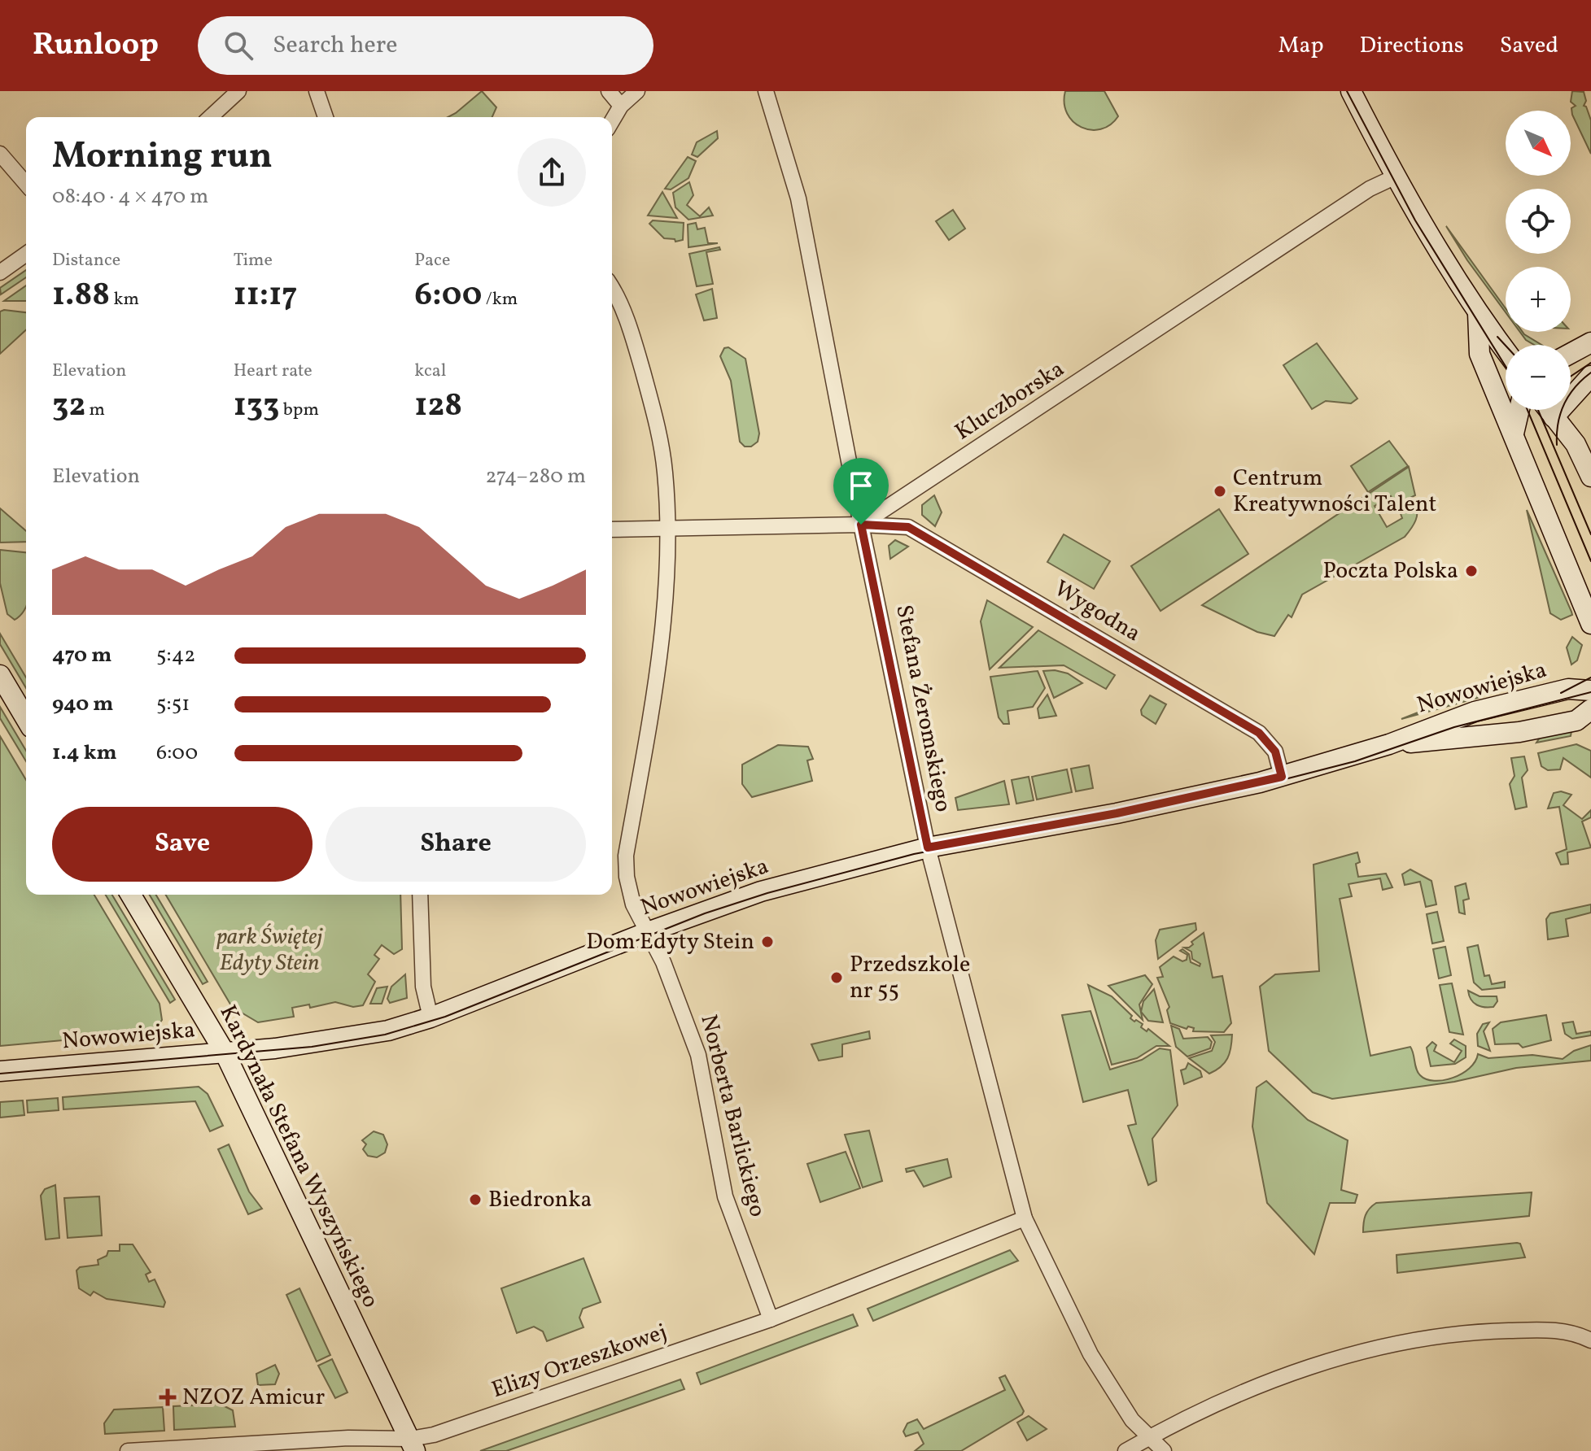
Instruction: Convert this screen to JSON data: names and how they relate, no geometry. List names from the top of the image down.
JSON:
{
  "streets": {
    "street": [
      "Kluczborska",
      "Wygodna",
      "Nowowiejska",
      "Stefana Żeromskiego",
      "Norberta Barlickiego",
      "Kardynała Stefana Wyszyńskiego",
      "Elizy Orzeszkowej"
    ]
  },
  "crossings": [
    ["Kluczborska", "Wygodna"],
    ["Kluczborska", "Stefana Żeromskiego"],
    ["Wygodna", "Nowowiejska"],
    ["Wygodna", "Stefana Żeromskiego"],
    ["Nowowiejska", "Stefana Żeromskiego"],
    ["Nowowiejska", "Norberta Barlickiego"],
    ["Nowowiejska", "Kardynała Stefana Wyszyńskiego"],
    ["Stefana Żeromskiego", "Elizy Orzeszkowej"],
    ["Norberta Barlickiego", "Elizy Orzeszkowej"],
    ["Kardynała Stefana Wyszyńskiego", "Elizy Orzeszkowej"]
  ],
  "parks": ["park Świętej Edyty Stein"],
  "places": {
    "other": [
      "Centrum Kreatywności Talent",
      "Poczta Polska",
      "Dom Edyty Stein",
      "Przedszkole nr 55",
      "Biedronka"
    ],
    "health": ["NZOZ Amicur"]
  },
  "north": "bottom right",
  "page": {
    "header": "Runloop",
    "search": "Search here",
    "nav": ["Map", "Directions", "Saved"],
    "map_buttons": ["+", "−"],
    "heading": ["Morning run", "08:40 · 4 × 470 m"],
    "stats": [
      ["Distance", "1.88 km"],
      ["Time", "11:17"],
      ["Pace", "6:00 /km"],
      ["Elevation", "32 m"],
      ["Heart rate", "133 bpm"],
      ["kcal", "128"]
    ],
    "chart": ["Elevation", "274–280 m"],
    "list": [
      {
        "name": "470 m",
        "note": "5:42"
      },
      {
        "name": "940 m",
        "note": "5:51"
      },
      {
        "name": "1.4 km",
        "note": "6:00"
      }
    ],
    "buttons": ["Save", "Share"]
  }
}
